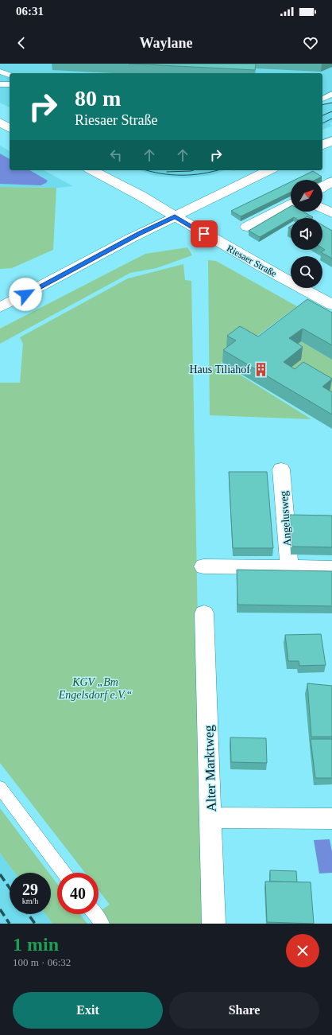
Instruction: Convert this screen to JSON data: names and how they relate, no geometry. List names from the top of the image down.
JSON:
{
  "streets": {
    "street": ["Riesaer Straße", "Angelusweg", "Alter Marktweg"]
  },
  "parks": ["KGV „Bm Engelsdorf e.V.“"],
  "places": {
    "building": ["Haus Tiliahof"]
  },
  "north": "top right",
  "page": {
    "status": "06:31",
    "header": "Waylane",
    "turn": ["80 m", "Riesaer Straße"],
    "speed": "29 km/h",
    "limit": "40",
    "heading": ["1 min", "100 m · 06:32"],
    "buttons": ["Exit", "Share"]
  }
}
